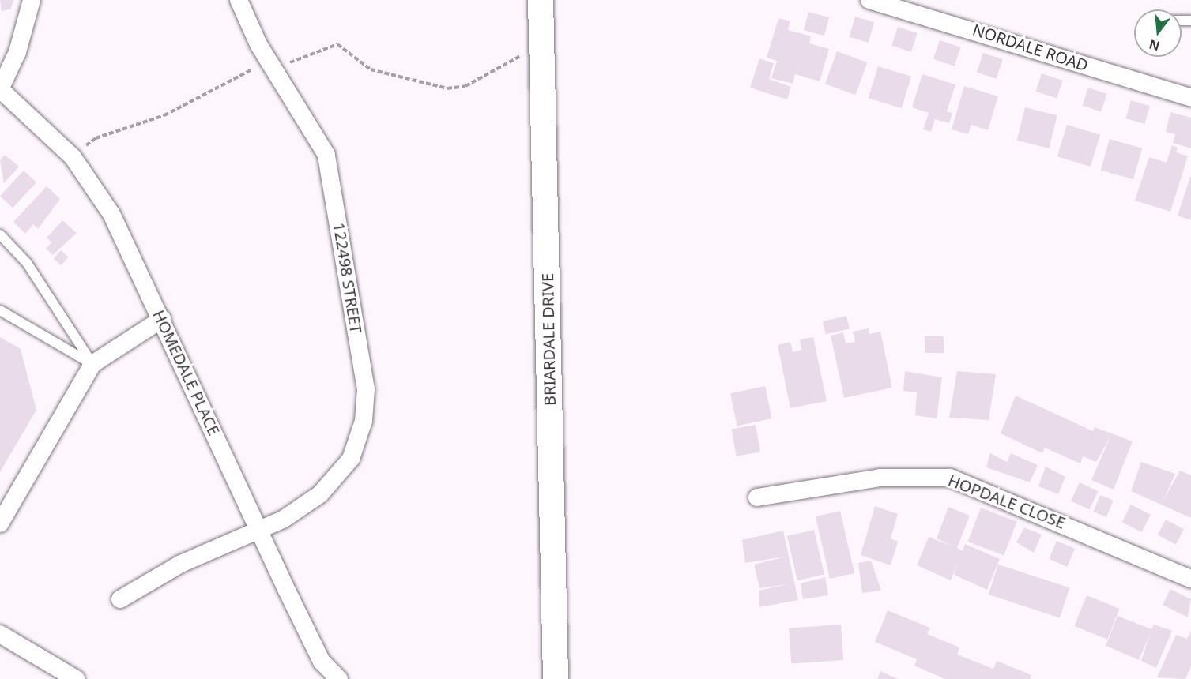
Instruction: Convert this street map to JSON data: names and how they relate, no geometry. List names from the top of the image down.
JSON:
{
  "streets": {
    "street": [
      "NORDALE ROAD",
      "122498 STREET",
      "BRIARDALE DRIVE",
      "HOMEDALE PLACE",
      "HOPDALE CLOSE"
    ]
  },
  "crossings": [
    ["122498 STREET", "HOMEDALE PLACE"]
  ],
  "north": "bottom"
}
